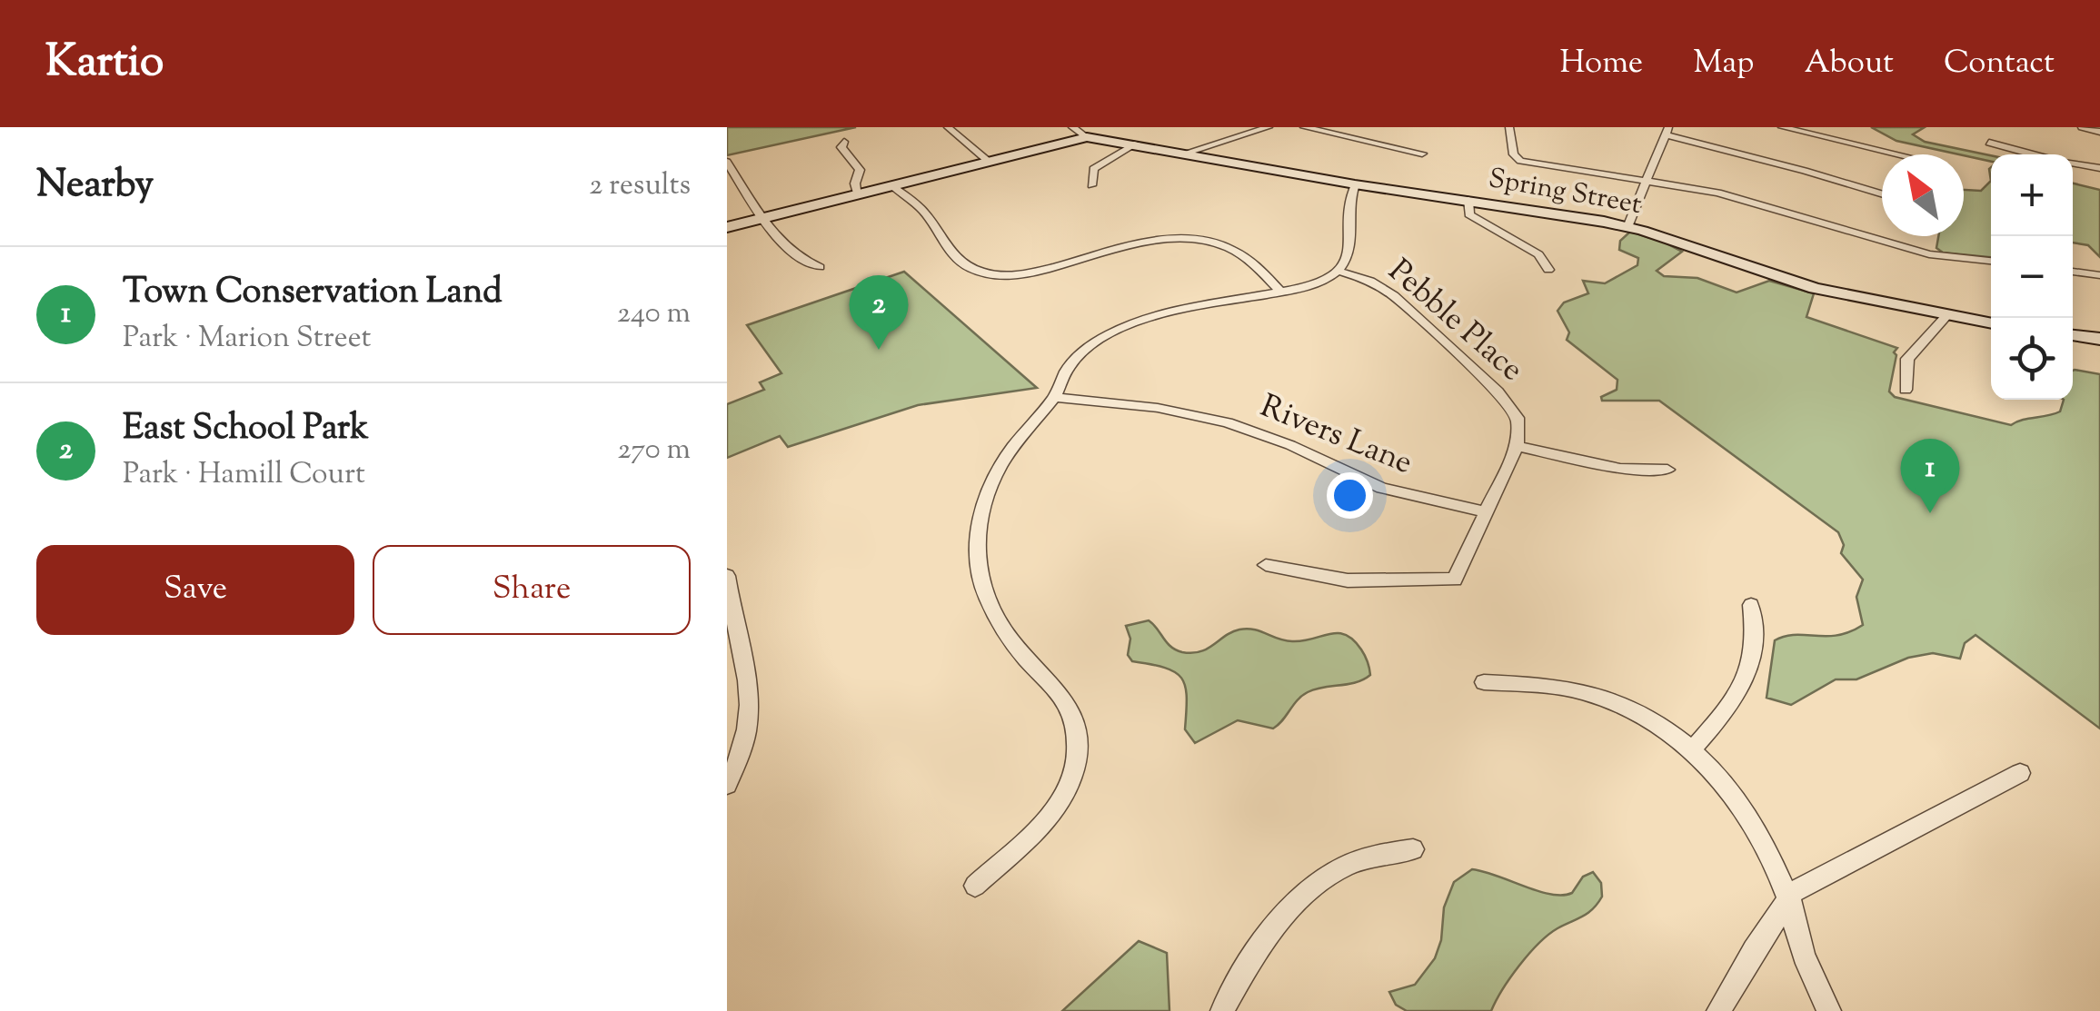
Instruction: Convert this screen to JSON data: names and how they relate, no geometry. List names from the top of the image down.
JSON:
{
  "streets": {
    "street": ["Spring Street", "Pebble Place", "Rivers Lane"]
  },
  "north": "top left",
  "page": {
    "header": "Kartio",
    "nav": [
      "Home",
      "Map",
      "About",
      "Contact"
    ],
    "heading": ["Nearby", "2 results"],
    "map_buttons": ["+", "−"],
    "list": [
      {
        "mark": "1",
        "name": "Town Conservation Land",
        "note": "Park · Marion Street",
        "value": "240 m"
      },
      {
        "mark": "2",
        "name": "East School Park",
        "note": "Park · Hamill Court",
        "value": "270 m"
      }
    ],
    "pins": ["2", "1"],
    "buttons": ["Save", "Share"]
  }
}
